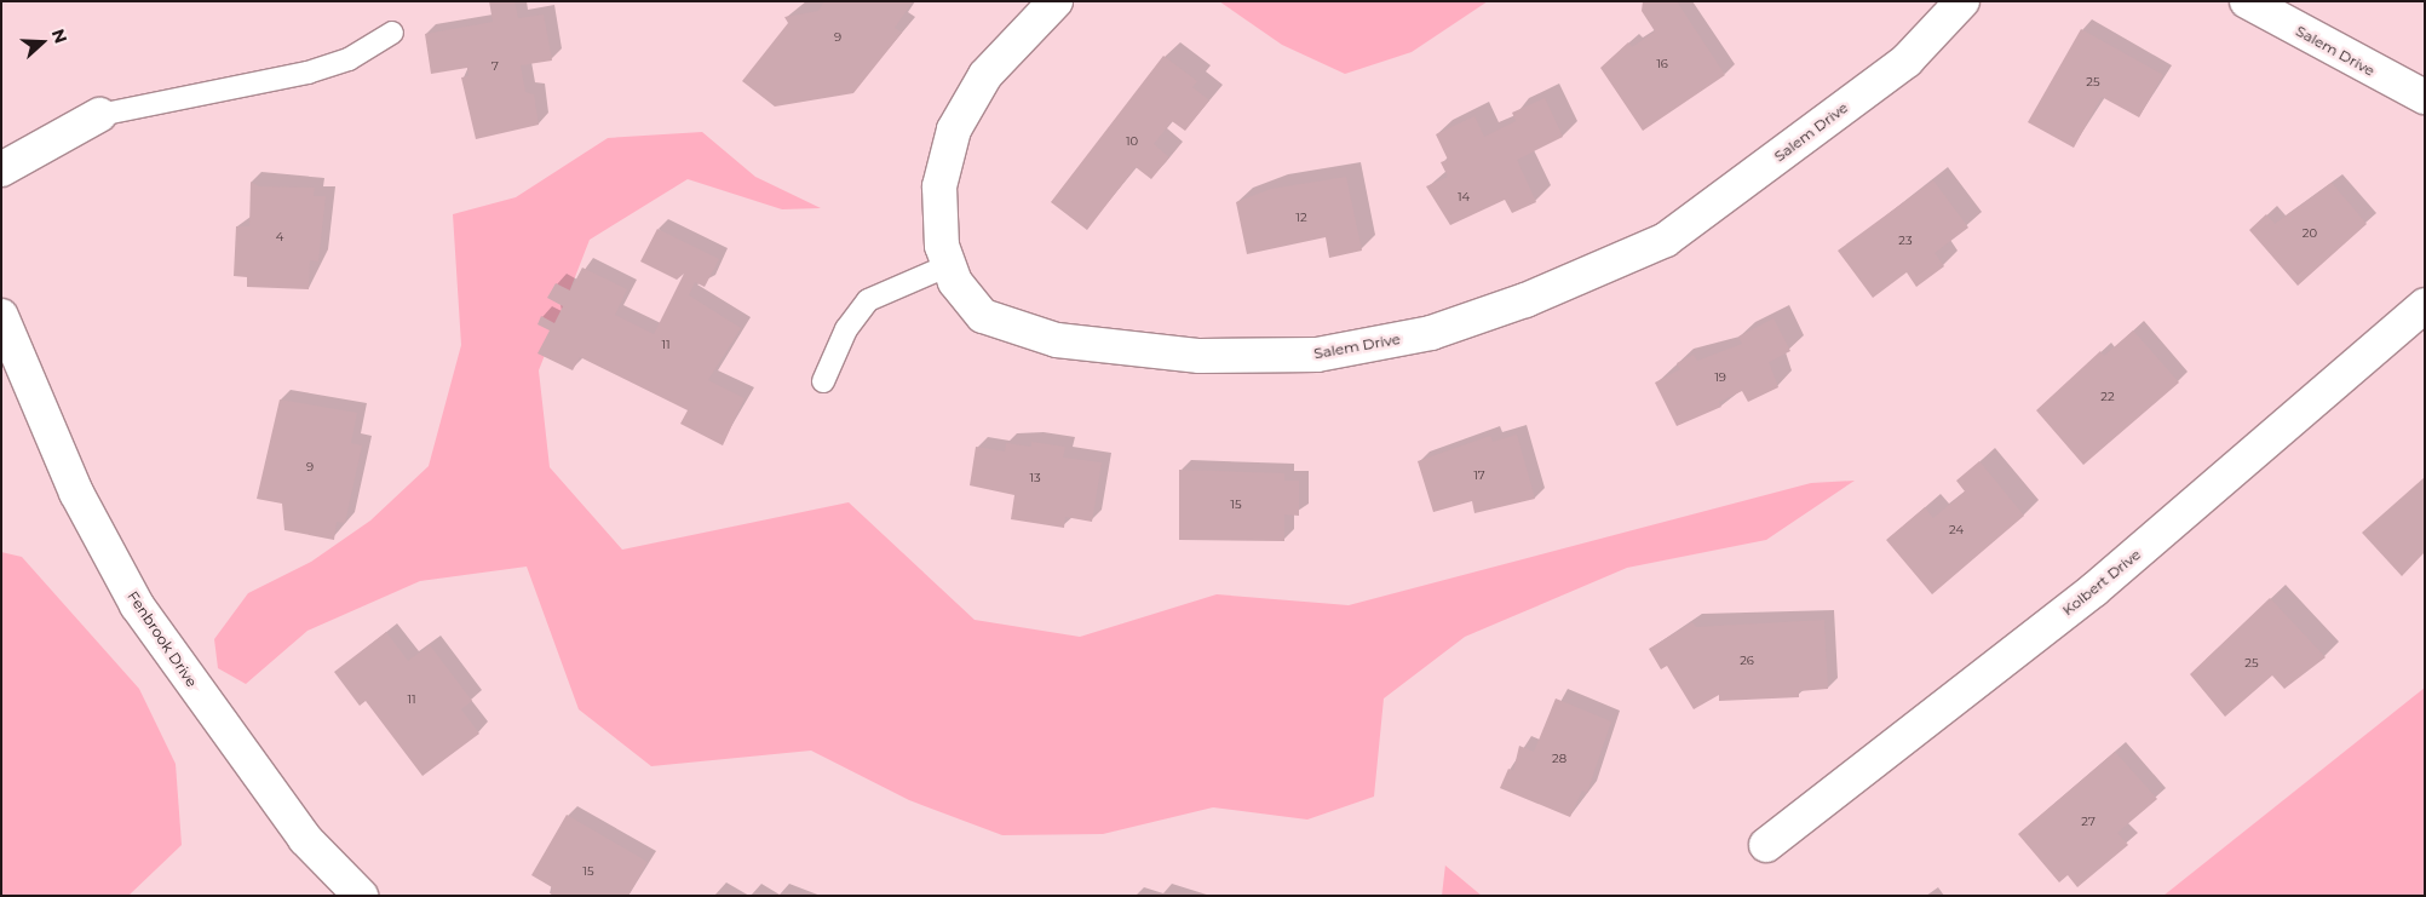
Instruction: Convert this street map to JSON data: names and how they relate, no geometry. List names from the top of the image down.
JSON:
{
  "streets": {
    "street": ["Salem Drive", "Kolbert Drive", "Fenbrook Drive"]
  },
  "house_numbers": [
    "9",
    "16",
    "7",
    "25",
    "10",
    "14",
    "12",
    "20",
    "4",
    "23",
    "11",
    "19",
    "22",
    "9",
    "17",
    "13",
    "15",
    "24",
    "26",
    "25",
    "11",
    "28",
    "27",
    "15"
  ],
  "north": "right"
}
